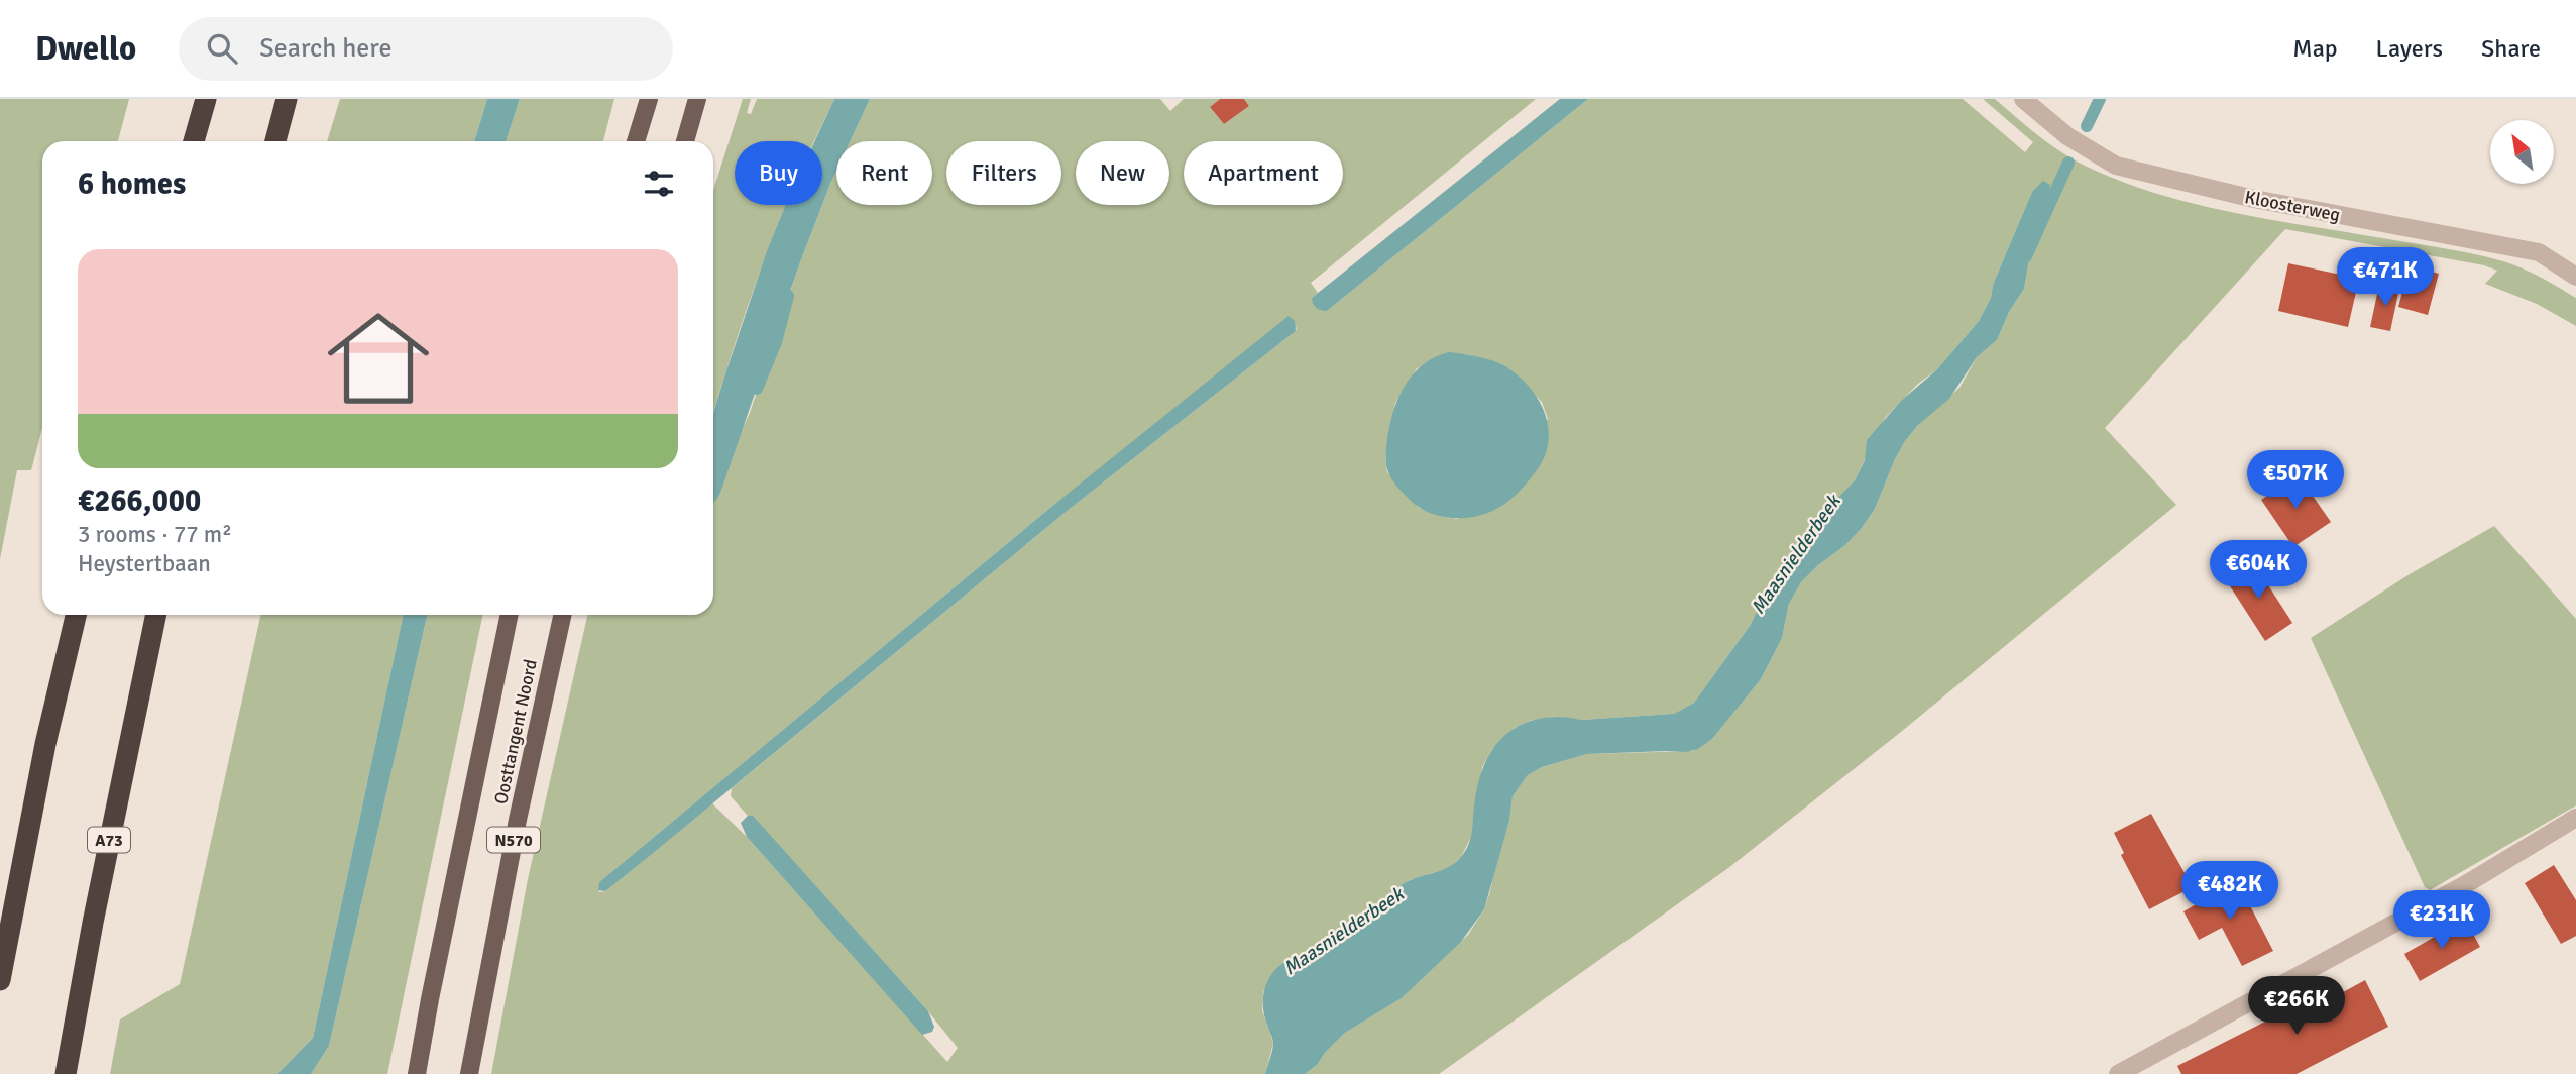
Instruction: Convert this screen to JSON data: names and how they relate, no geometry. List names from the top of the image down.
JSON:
{
  "streets": {
    "highway": ["A73"],
    "main road": ["Oosttangent Noord", "N570"],
    "street": ["Kloosterweg"]
  },
  "water": ["Maasnielderbeek"],
  "north": "top left",
  "page": {
    "header": "Dwello",
    "search": "Search here",
    "nav": ["Map", "Layers", "Share"],
    "chip": [
      "Buy",
      "Rent",
      "Filters",
      "New",
      "Apartment"
    ],
    "heading": "6 homes",
    "list": [
      {
        "name": "€266,000",
        "note": "3 rooms · 77 m² · Heystertbaan"
      }
    ],
    "price": [
      "€471K",
      "€507K",
      "€604K",
      "€482K",
      "€231K",
      "€266K"
    ]
  }
}
